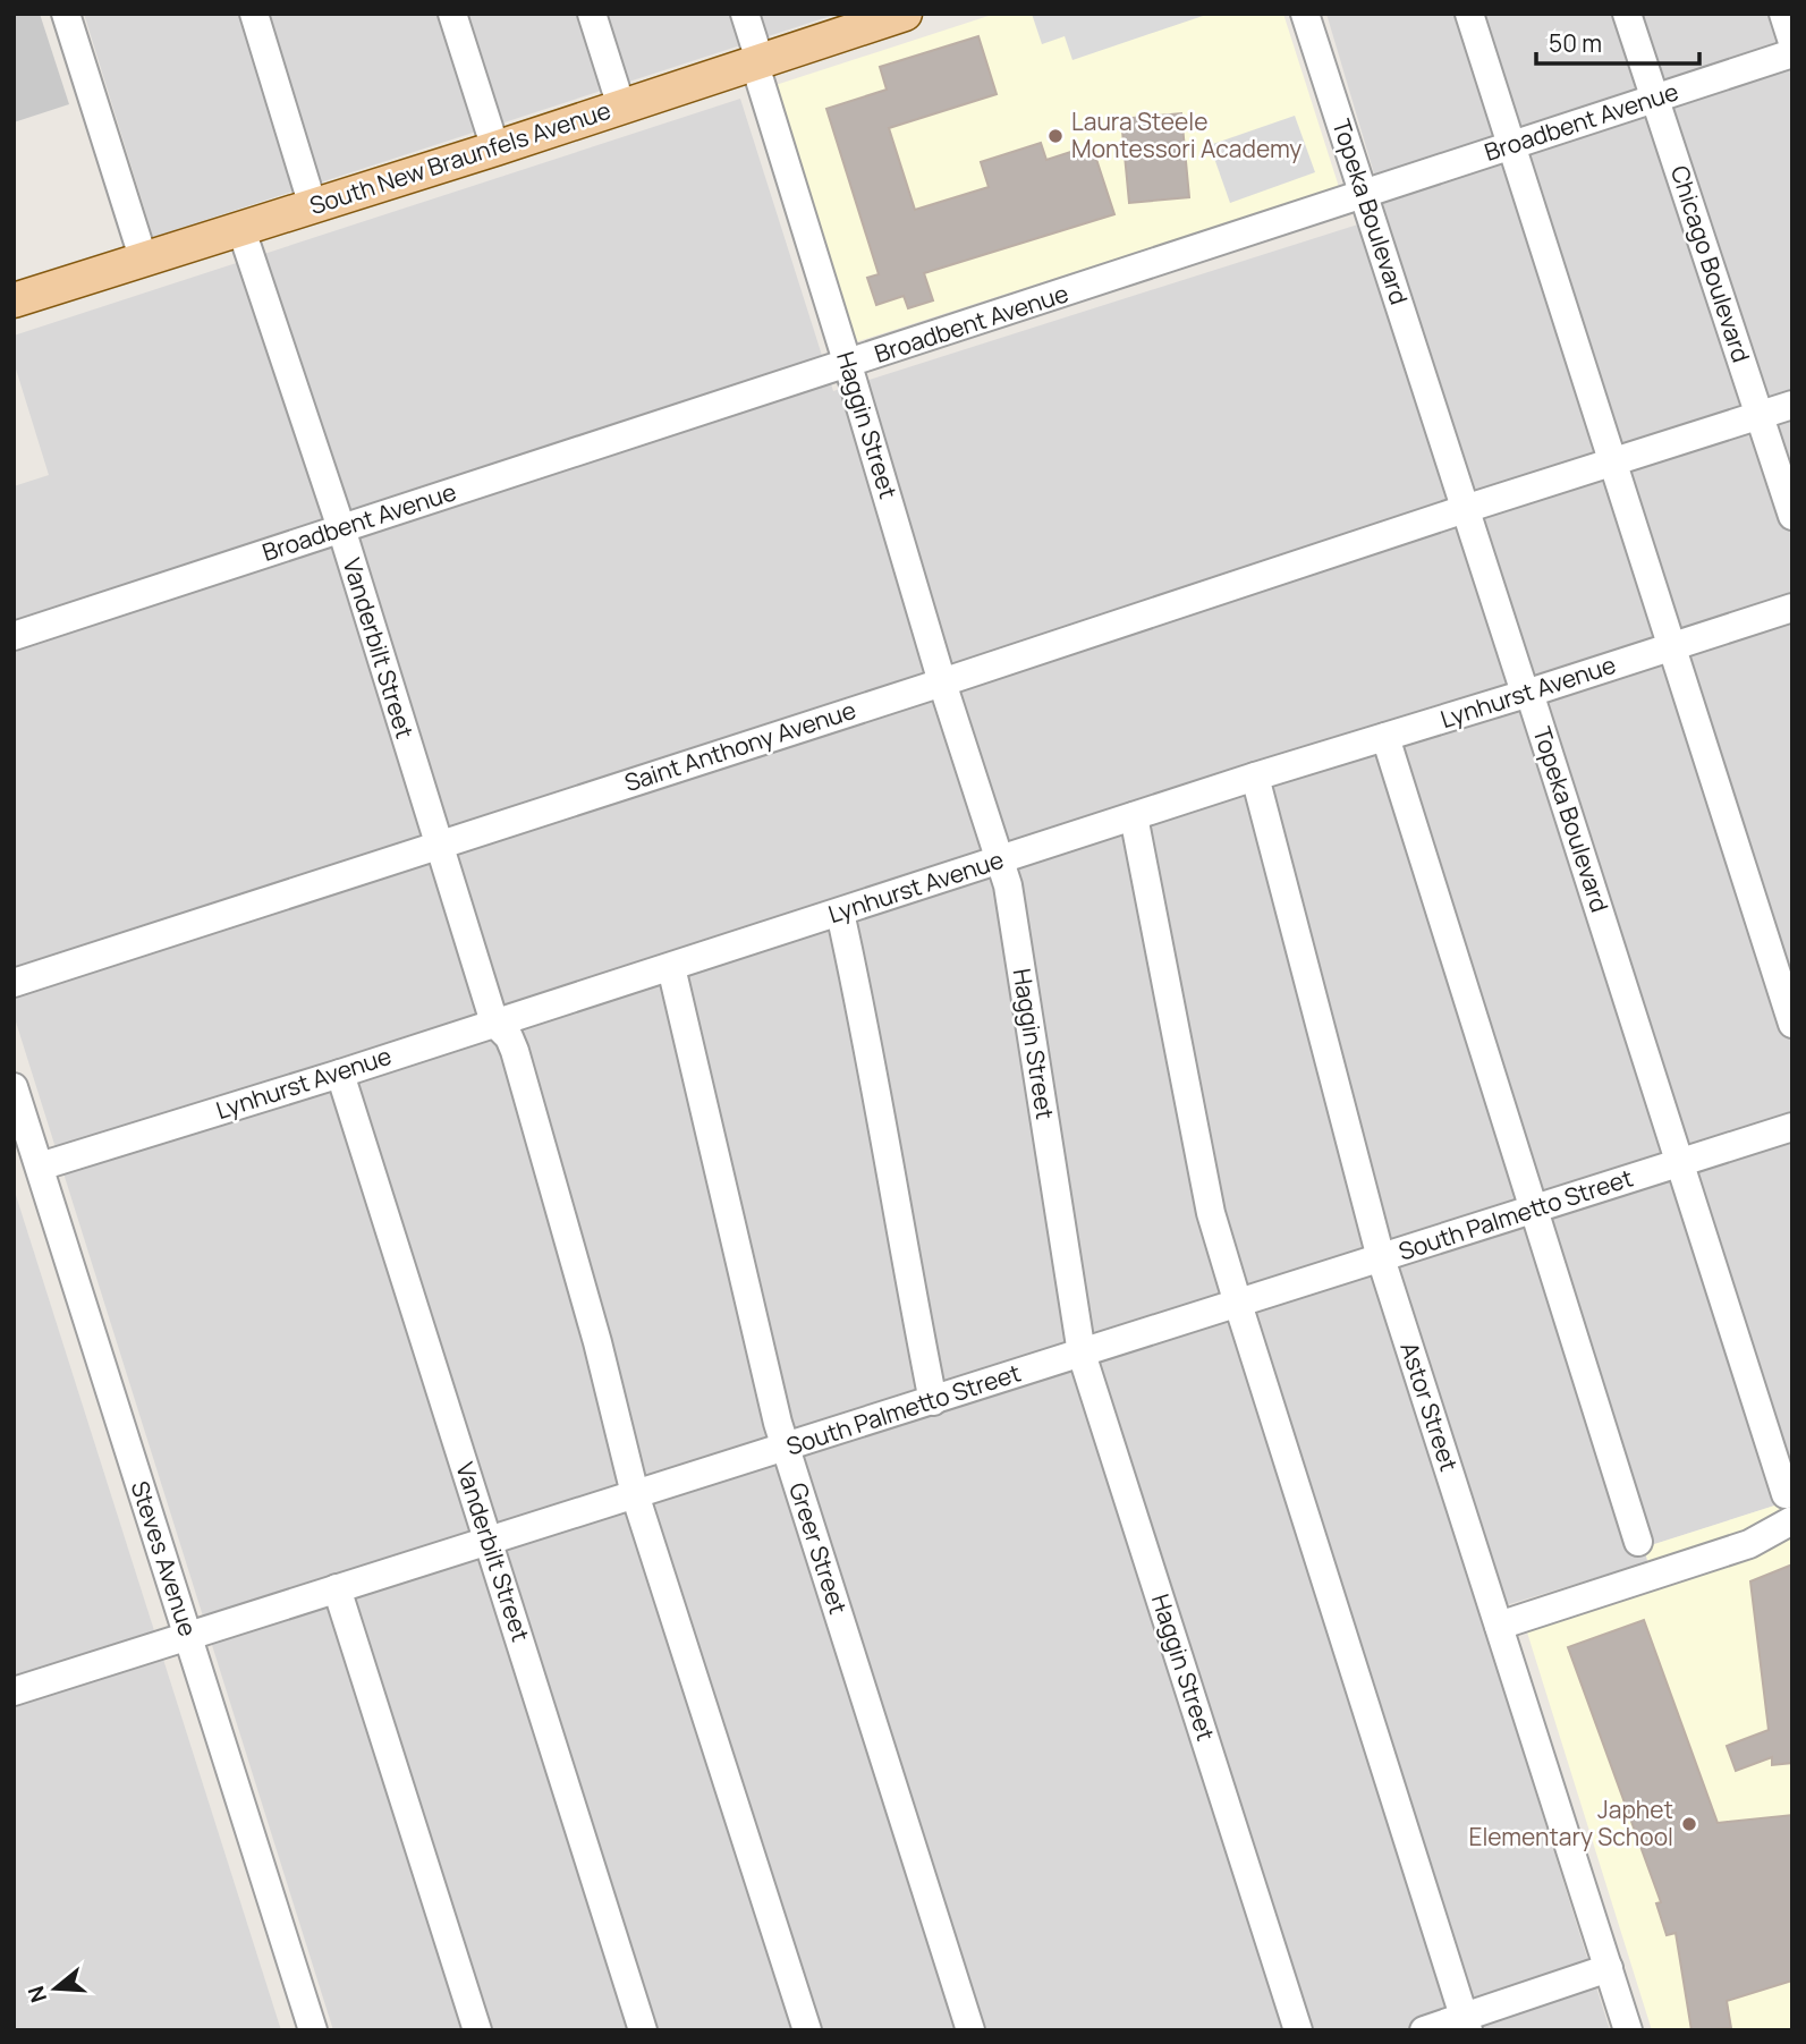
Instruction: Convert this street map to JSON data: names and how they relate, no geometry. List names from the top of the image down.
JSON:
{
  "streets": {
    "main road": ["South New Braunfels Avenue"],
    "street": [
      "Broadbent Avenue",
      "Topeka Boulevard",
      "Chicago Boulevard",
      "Haggin Street",
      "Vanderbilt Street",
      "Lynhurst Avenue",
      "Saint Anthony Avenue",
      "South Palmetto Street",
      "Astor Street",
      "Greer Street",
      "Steves Avenue"
    ]
  },
  "crossings": [
    ["Broadbent Avenue", "Topeka Boulevard"],
    ["Broadbent Avenue", "Chicago Boulevard"],
    ["Broadbent Avenue", "Haggin Street"],
    ["Broadbent Avenue", "Vanderbilt Street"],
    ["South New Braunfels Avenue", "Haggin Street"],
    ["South New Braunfels Avenue", "Vanderbilt Street"],
    ["Topeka Boulevard", "Lynhurst Avenue"],
    ["Topeka Boulevard", "Saint Anthony Avenue"],
    ["Topeka Boulevard", "South Palmetto Street"],
    ["Chicago Boulevard", "Saint Anthony Avenue"],
    ["Haggin Street", "Lynhurst Avenue"],
    ["Haggin Street", "Saint Anthony Avenue"],
    ["Haggin Street", "South Palmetto Street"],
    ["Vanderbilt Street", "Lynhurst Avenue"],
    ["Vanderbilt Street", "Saint Anthony Avenue"],
    ["Vanderbilt Street", "South Palmetto Street"],
    ["Lynhurst Avenue", "Astor Street"],
    ["Lynhurst Avenue", "Greer Street"],
    ["Lynhurst Avenue", "Steves Avenue"],
    ["South Palmetto Street", "Astor Street"],
    ["South Palmetto Street", "Greer Street"],
    ["South Palmetto Street", "Steves Avenue"]
  ],
  "places": ["Laura Steele Montessori Academy", "Japhet Elementary School"],
  "scale_bar": "50 m",
  "north": "left"
}
